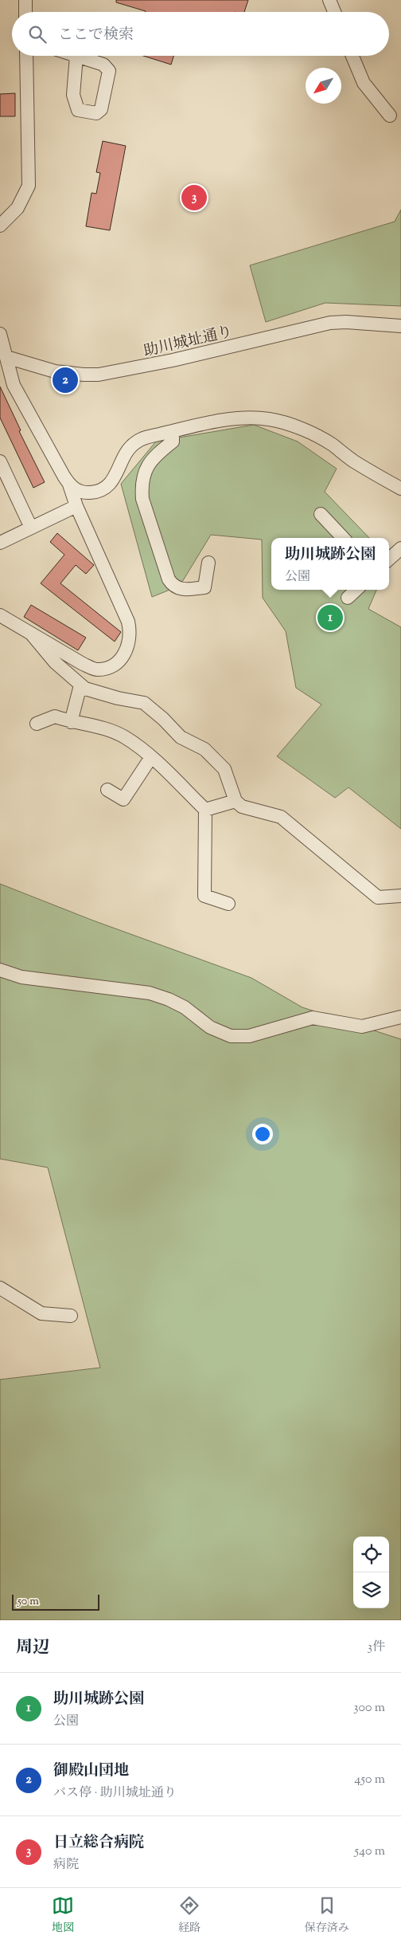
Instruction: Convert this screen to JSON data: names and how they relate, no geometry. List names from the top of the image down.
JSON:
{
  "streets": {
    "street": ["助川城址通り"]
  },
  "scale_bar": "50 m",
  "north": "bottom left",
  "page": {
    "search": "ここで検索",
    "pins": ["3", "2", "1"],
    "popup": ["助川城跡公園", "公園"],
    "scale": "50 m",
    "heading": ["周辺", "3件"],
    "list": [
      {
        "mark": "1",
        "name": "助川城跡公園",
        "note": "公園",
        "value": "300 m"
      },
      {
        "mark": "2",
        "name": "御殿山団地",
        "note": "バス停 · 助川城址通り",
        "value": "450 m"
      },
      {
        "mark": "3",
        "name": "日立総合病院",
        "note": "病院",
        "value": "540 m"
      }
    ],
    "nav": ["地図", "経路", "保存済み"]
  }
}
